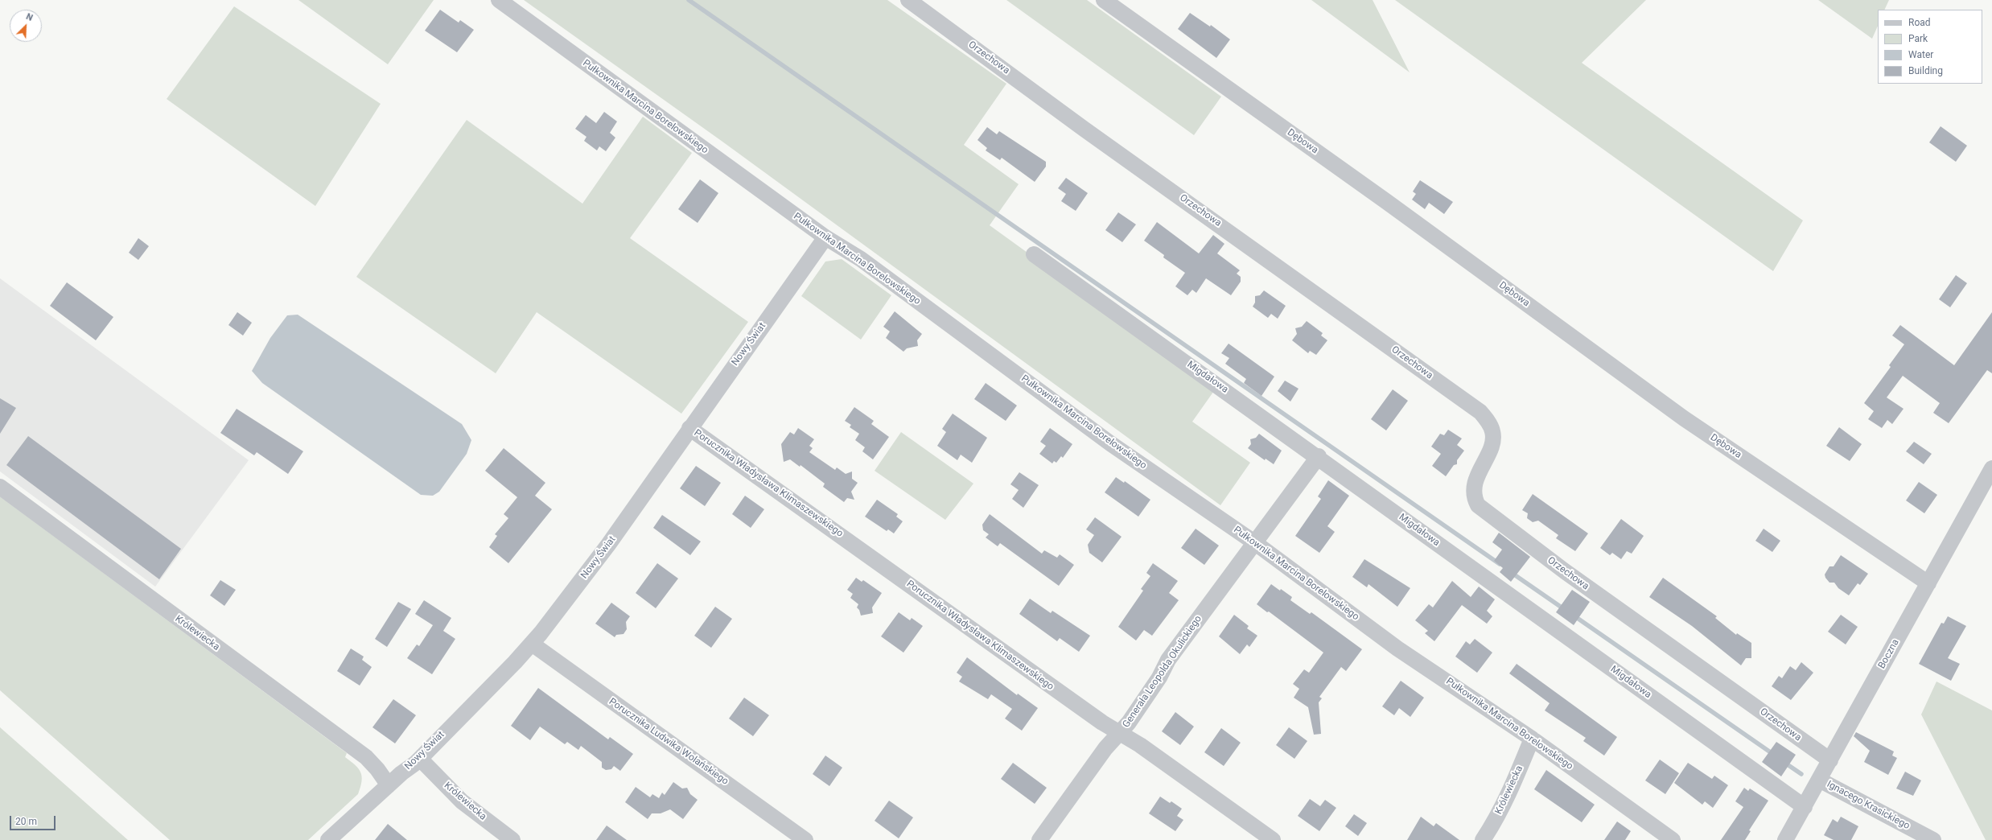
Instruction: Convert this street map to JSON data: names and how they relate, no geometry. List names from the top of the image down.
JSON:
{
  "streets": {
    "street": [
      "Orzechowa",
      "Pułkownika Marcina Borelowskiego",
      "Dębowa",
      "Nowy Świat",
      "Migdałowa",
      "Porucznika Władysława Klimaszewskiego",
      "Królewiecka",
      "Boczna",
      "Generała Leopolda Okulickiego",
      "Porucznika Ludwika Wolańskiego",
      "Ignacego Krasickiego"
    ]
  },
  "crossings": [
    ["Orzechowa", "Boczna"],
    ["Pułkownika Marcina Borelowskiego", "Nowy Świat"],
    ["Pułkownika Marcina Borelowskiego", "Królewiecka"],
    ["Pułkownika Marcina Borelowskiego", "Generała Leopolda Okulickiego"],
    ["Dębowa", "Boczna"],
    ["Nowy Świat", "Porucznika Władysława Klimaszewskiego"],
    ["Nowy Świat", "Królewiecka"],
    ["Nowy Świat", "Porucznika Ludwika Wolańskiego"],
    ["Migdałowa", "Boczna"],
    ["Migdałowa", "Generała Leopolda Okulickiego"],
    ["Porucznika Władysława Klimaszewskiego", "Generała Leopolda Okulickiego"],
    ["Boczna", "Ignacego Krasickiego"]
  ],
  "legend": [
    "Road",
    "Park",
    "Water",
    "Building"
  ],
  "scale_bar": "20 m",
  "north": "top right"
}
